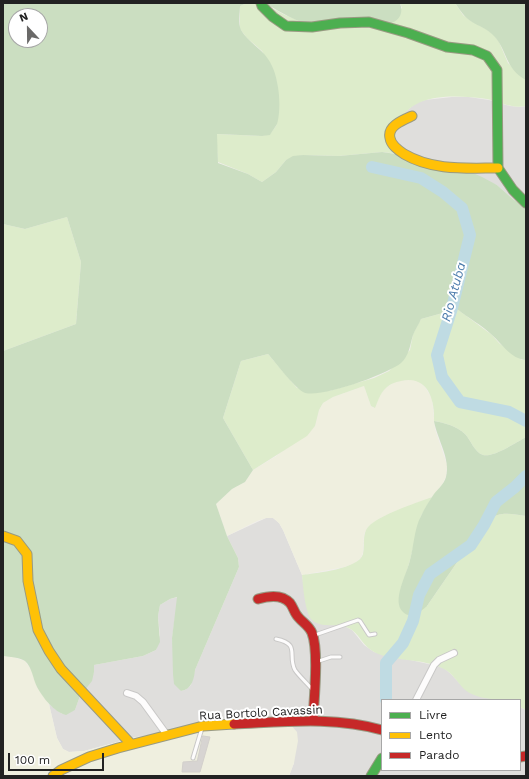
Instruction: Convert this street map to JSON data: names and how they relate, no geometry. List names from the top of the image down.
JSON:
{
  "streets": {
    "street": ["Rua Bortolo Cavassin"]
  },
  "water": ["Rio Atuba"],
  "legend": ["Livre", "Lento", "Parado"],
  "scale_bar": "100 m",
  "north": "top"
}
